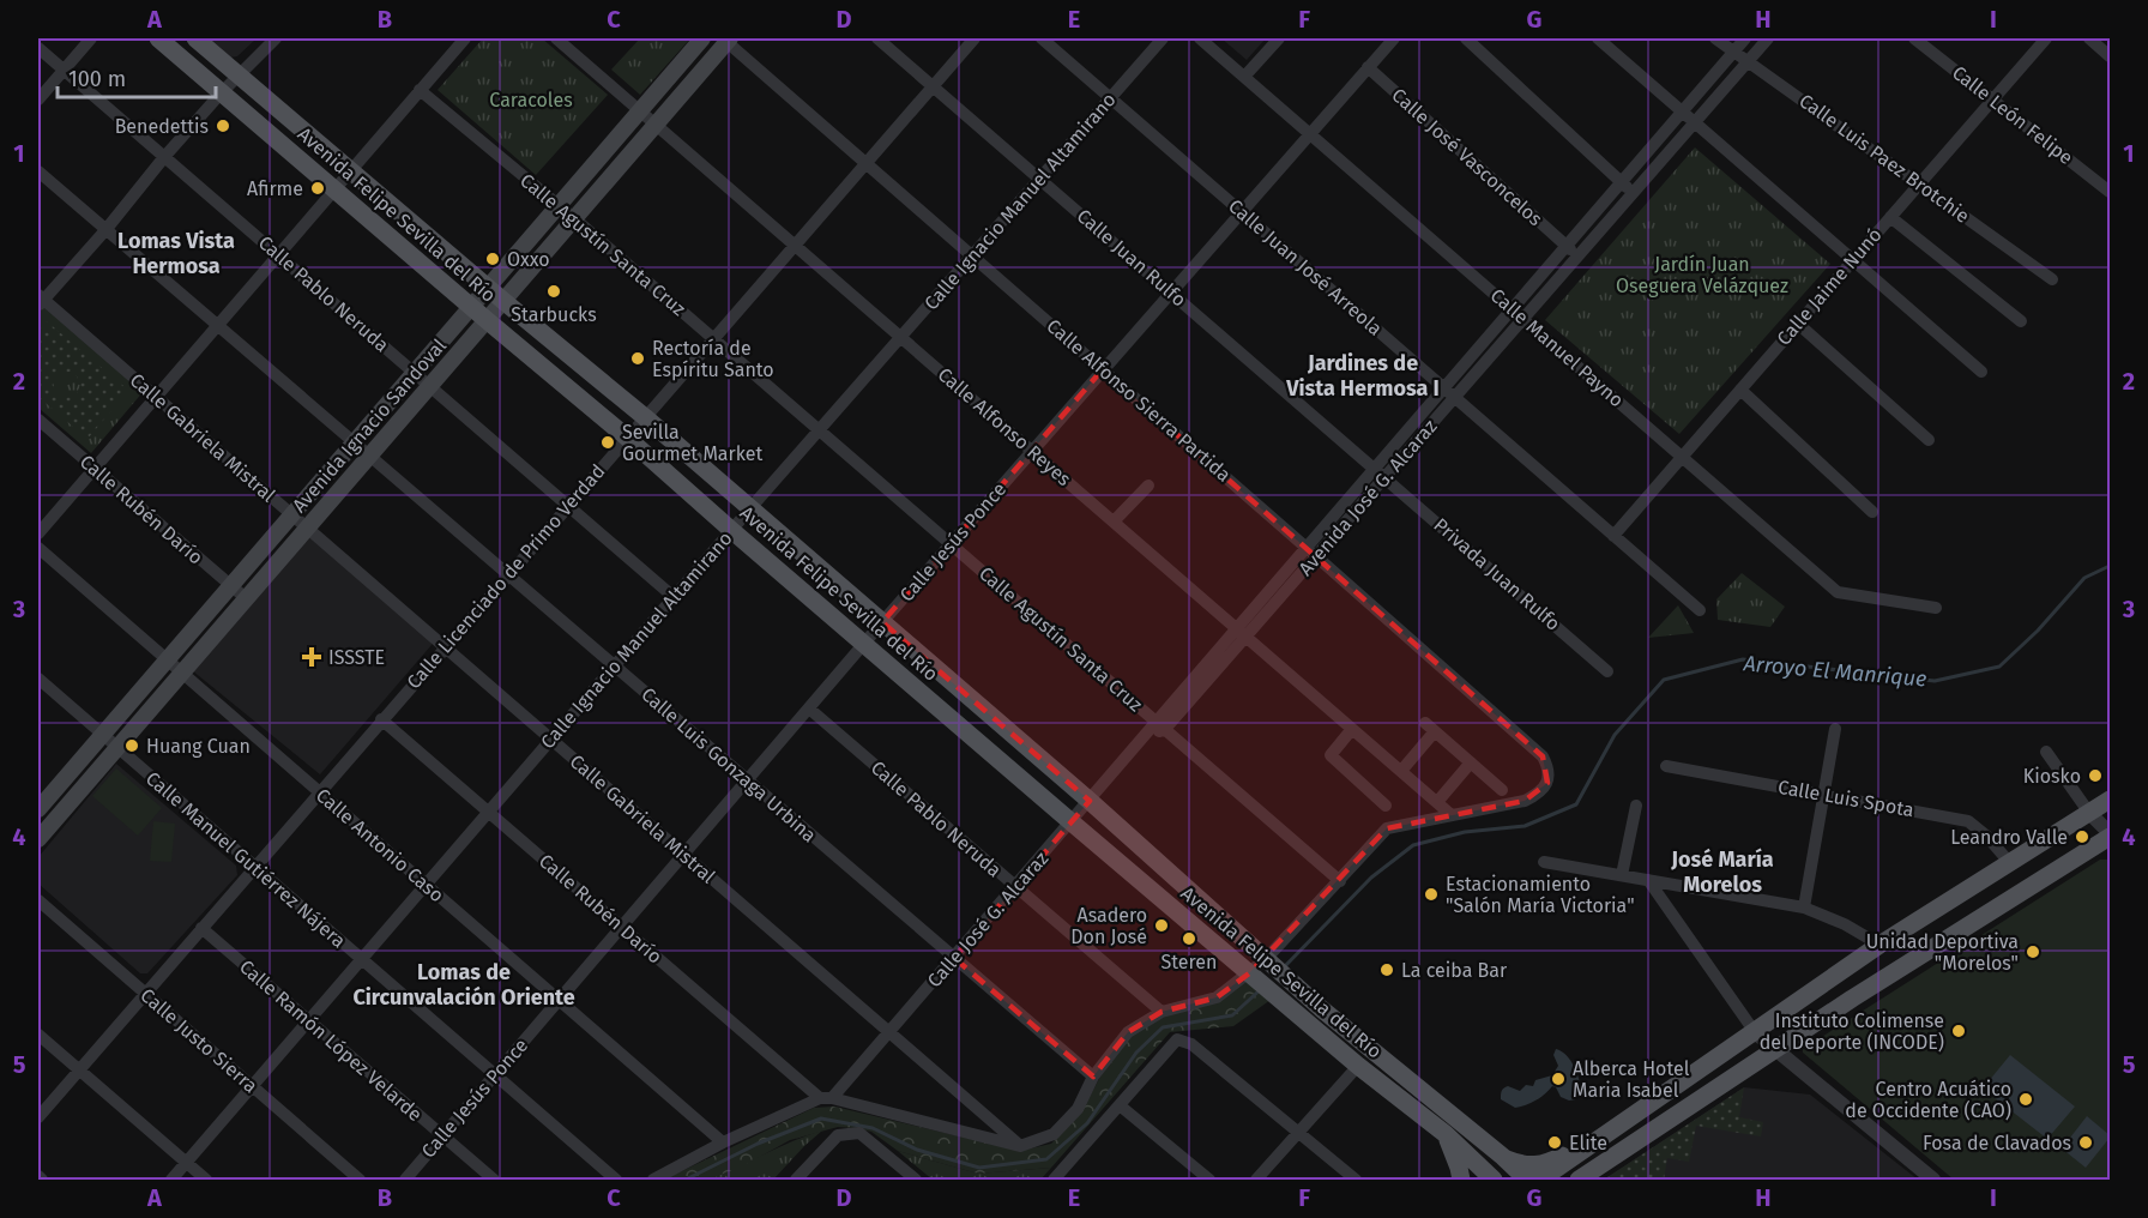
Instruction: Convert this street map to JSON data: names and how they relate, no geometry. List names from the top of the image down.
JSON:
{
  "streets": {
    "main road": ["Avenida Felipe Sevilla del Río", "Avenida Ignacio Sandoval"],
    "street": [
      "Calle León Felipe",
      "Calle José Vasconcelos",
      "Calle Luis Paez Brotchie",
      "Calle Ignacio Manuel Altamirano",
      "Calle Agustín Santa Cruz",
      "Calle Juan Rulfo",
      "Calle Juan José Arreola",
      "Calle Jaime Nunó",
      "Calle Pablo Neruda",
      "Calle Manuel Payno",
      "Calle Alfonso Sierra Partida",
      "Calle Alfonso Reyes",
      "Calle Gabriela Mistral",
      "Avenida José G. Alcaraz",
      "Calle Rubén Darío",
      "Calle Jesús Ponce",
      "Privada Juan Rulfo",
      "Calle Licenciado de Primo Verdad",
      "Calle Luis Gonzaga Urbina",
      "Calle Luis Spota",
      "Calle Antonio Caso",
      "Calle Manuel Gutiérrez Nájera",
      "Calle José G. Alcaraz",
      "Calle Justo Sierra",
      "Calle Ramón López Velarde"
    ]
  },
  "crossings": [
    ["Calle León Felipe", "Calle Jaime Nunó"],
    ["Calle José Vasconcelos", "Avenida José G. Alcaraz"],
    ["Calle José Vasconcelos", "Calle Jesús Ponce"],
    ["Calle Luis Paez Brotchie", "Calle Jaime Nunó"],
    ["Calle Luis Paez Brotchie", "Avenida José G. Alcaraz"],
    ["Calle Ignacio Manuel Altamirano", "Avenida Felipe Sevilla del Río"],
    ["Calle Ignacio Manuel Altamirano", "Calle Agustín Santa Cruz"],
    ["Calle Ignacio Manuel Altamirano", "Calle Juan Rulfo"],
    ["Calle Ignacio Manuel Altamirano", "Calle Juan José Arreola"],
    ["Calle Ignacio Manuel Altamirano", "Calle Pablo Neruda"],
    ["Calle Ignacio Manuel Altamirano", "Calle Alfonso Sierra Partida"],
    ["Calle Ignacio Manuel Altamirano", "Calle Alfonso Reyes"],
    ["Calle Ignacio Manuel Altamirano", "Calle Gabriela Mistral"],
    ["Calle Ignacio Manuel Altamirano", "Calle Rubén Darío"],
    ["Calle Ignacio Manuel Altamirano", "Calle Luis Gonzaga Urbina"],
    ["Calle Ignacio Manuel Altamirano", "Calle Antonio Caso"],
    ["Calle Ignacio Manuel Altamirano", "Calle Manuel Gutiérrez Nájera"],
    ["Calle Ignacio Manuel Altamirano", "Calle Justo Sierra"],
    ["Calle Ignacio Manuel Altamirano", "Calle Ramón López Velarde"],
    ["Avenida Felipe Sevilla del Río", "Avenida Ignacio Sandoval"],
    ["Avenida Felipe Sevilla del Río", "Calle Jesús Ponce"],
    ["Avenida Felipe Sevilla del Río", "Calle Licenciado de Primo Verdad"],
    ["Avenida Felipe Sevilla del Río", "Calle José G. Alcaraz"],
    ["Calle Agustín Santa Cruz", "Avenida Ignacio Sandoval"],
    ["Calle Agustín Santa Cruz", "Avenida José G. Alcaraz"],
    ["Calle Agustín Santa Cruz", "Calle Jesús Ponce"],
    ["Calle Agustín Santa Cruz", "Calle Licenciado de Primo Verdad"],
    ["Calle Agustín Santa Cruz", "Calle José G. Alcaraz"],
    ["Calle Juan Rulfo", "Avenida José G. Alcaraz"],
    ["Calle Juan Rulfo", "Calle Jesús Ponce"],
    ["Calle Juan Rulfo", "Privada Juan Rulfo"],
    ["Calle Juan Rulfo", "Calle Licenciado de Primo Verdad"],
    ["Calle Juan José Arreola", "Calle Jaime Nunó"],
    ["Calle Juan José Arreola", "Avenida José G. Alcaraz"],
    ["Calle Juan José Arreola", "Calle Jesús Ponce"],
    ["Calle Jaime Nunó", "Calle Manuel Payno"],
    ["Calle Pablo Neruda", "Avenida Ignacio Sandoval"],
    ["Calle Pablo Neruda", "Calle Jesús Ponce"],
    ["Calle Pablo Neruda", "Calle Licenciado de Primo Verdad"],
    ["Calle Pablo Neruda", "Calle José G. Alcaraz"],
    ["Calle Manuel Payno", "Avenida José G. Alcaraz"],
    ["Calle Manuel Payno", "Calle Jesús Ponce"],
    ["Calle Alfonso Sierra Partida", "Avenida Ignacio Sandoval"],
    ["Calle Alfonso Sierra Partida", "Calle Alfonso Reyes"],
    ["Calle Alfonso Sierra Partida", "Avenida José G. Alcaraz"],
    ["Calle Alfonso Sierra Partida", "Calle Jesús Ponce"],
    ["Calle Alfonso Sierra Partida", "Calle Licenciado de Primo Verdad"],
    ["Avenida Ignacio Sandoval", "Calle Alfonso Reyes"],
    ["Avenida Ignacio Sandoval", "Calle Gabriela Mistral"],
    ["Avenida Ignacio Sandoval", "Calle Rubén Darío"],
    ["Avenida Ignacio Sandoval", "Calle Luis Gonzaga Urbina"],
    ["Avenida Ignacio Sandoval", "Calle Antonio Caso"],
    ["Avenida Ignacio Sandoval", "Calle Manuel Gutiérrez Nájera"],
    ["Calle Alfonso Reyes", "Avenida José G. Alcaraz"],
    ["Calle Alfonso Reyes", "Calle Jesús Ponce"],
    ["Calle Alfonso Reyes", "Calle Licenciado de Primo Verdad"],
    ["Calle Gabriela Mistral", "Calle Jesús Ponce"],
    ["Calle Gabriela Mistral", "Calle Licenciado de Primo Verdad"],
    ["Calle Gabriela Mistral", "Calle José G. Alcaraz"],
    ["Avenida José G. Alcaraz", "Privada Juan Rulfo"],
    ["Avenida José G. Alcaraz", "Calle José G. Alcaraz"],
    ["Calle Rubén Darío", "Calle Jesús Ponce"],
    ["Calle Rubén Darío", "Calle Licenciado de Primo Verdad"],
    ["Calle Rubén Darío", "Calle José G. Alcaraz"],
    ["Calle Jesús Ponce", "Calle Luis Gonzaga Urbina"],
    ["Calle Jesús Ponce", "Calle Antonio Caso"],
    ["Calle Jesús Ponce", "Calle Manuel Gutiérrez Nájera"],
    ["Calle Jesús Ponce", "Calle Ramón López Velarde"],
    ["Calle Licenciado de Primo Verdad", "Calle Luis Gonzaga Urbina"],
    ["Calle Licenciado de Primo Verdad", "Calle Antonio Caso"],
    ["Calle Licenciado de Primo Verdad", "Calle Manuel Gutiérrez Nájera"],
    ["Calle Licenciado de Primo Verdad", "Calle Justo Sierra"],
    ["Calle Licenciado de Primo Verdad", "Calle Ramón López Velarde"],
    ["Calle Luis Gonzaga Urbina", "Calle José G. Alcaraz"]
  ],
  "districts": [
    "Lomas Vista Hermosa",
    "Jardines de Vista Hermosa I",
    "José María Morelos",
    "Lomas de Circunvalación Oriente"
  ],
  "water": ["Arroyo El Manrique"],
  "parks": ["Caracoles", "Jardín Juan Oseguera Velázquez"],
  "places": {
    "other": [
      "Benedettis",
      "Afirme",
      "Oxxo",
      "Starbucks",
      "Rectoría de Espíritu Santo",
      "Sevilla Gourmet Market",
      "Huang Cuan",
      "Kiosko",
      "Leandro Valle",
      "Estacionamiento \"Salón María Victoria\"",
      "Asadero Don José",
      "Steren",
      "Unidad Deportiva \"Morelos\"",
      "La ceiba Bar",
      "Instituto Colimense del Deporte (INCODE)",
      "Alberca Hotel Maria Isabel",
      "Centro Acuático de Occidente (CAO)",
      "Elite",
      "Fosa de Clavados"
    ],
    "health": ["ISSSTE"]
  },
  "scale_bar": "100 m",
  "grid": {
    "columns": [
      "A",
      "B",
      "C",
      "D",
      "E",
      "F",
      "G",
      "H",
      "I"
    ],
    "rows": [
      "1",
      "2",
      "3",
      "4",
      "5"
    ]
  }
}
